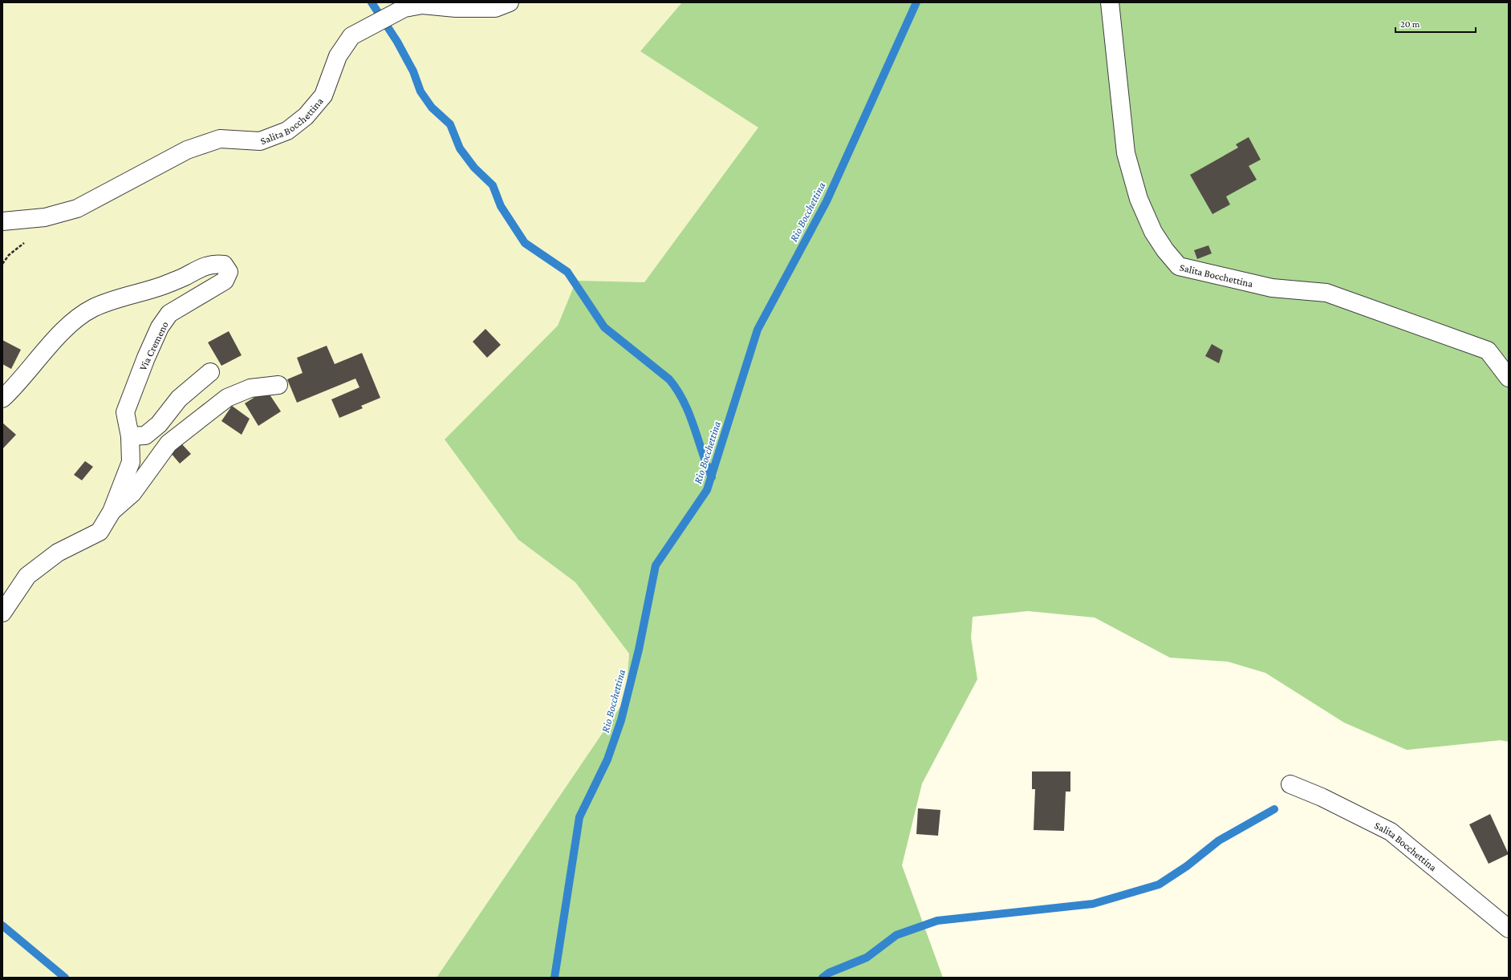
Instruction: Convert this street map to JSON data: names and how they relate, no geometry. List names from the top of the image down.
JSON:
{
  "streets": {
    "street": ["Salita Bocchettina", "Via Cremeno"]
  },
  "water": ["Rio Bocchettina"],
  "scale_bar": "20 m"
}
